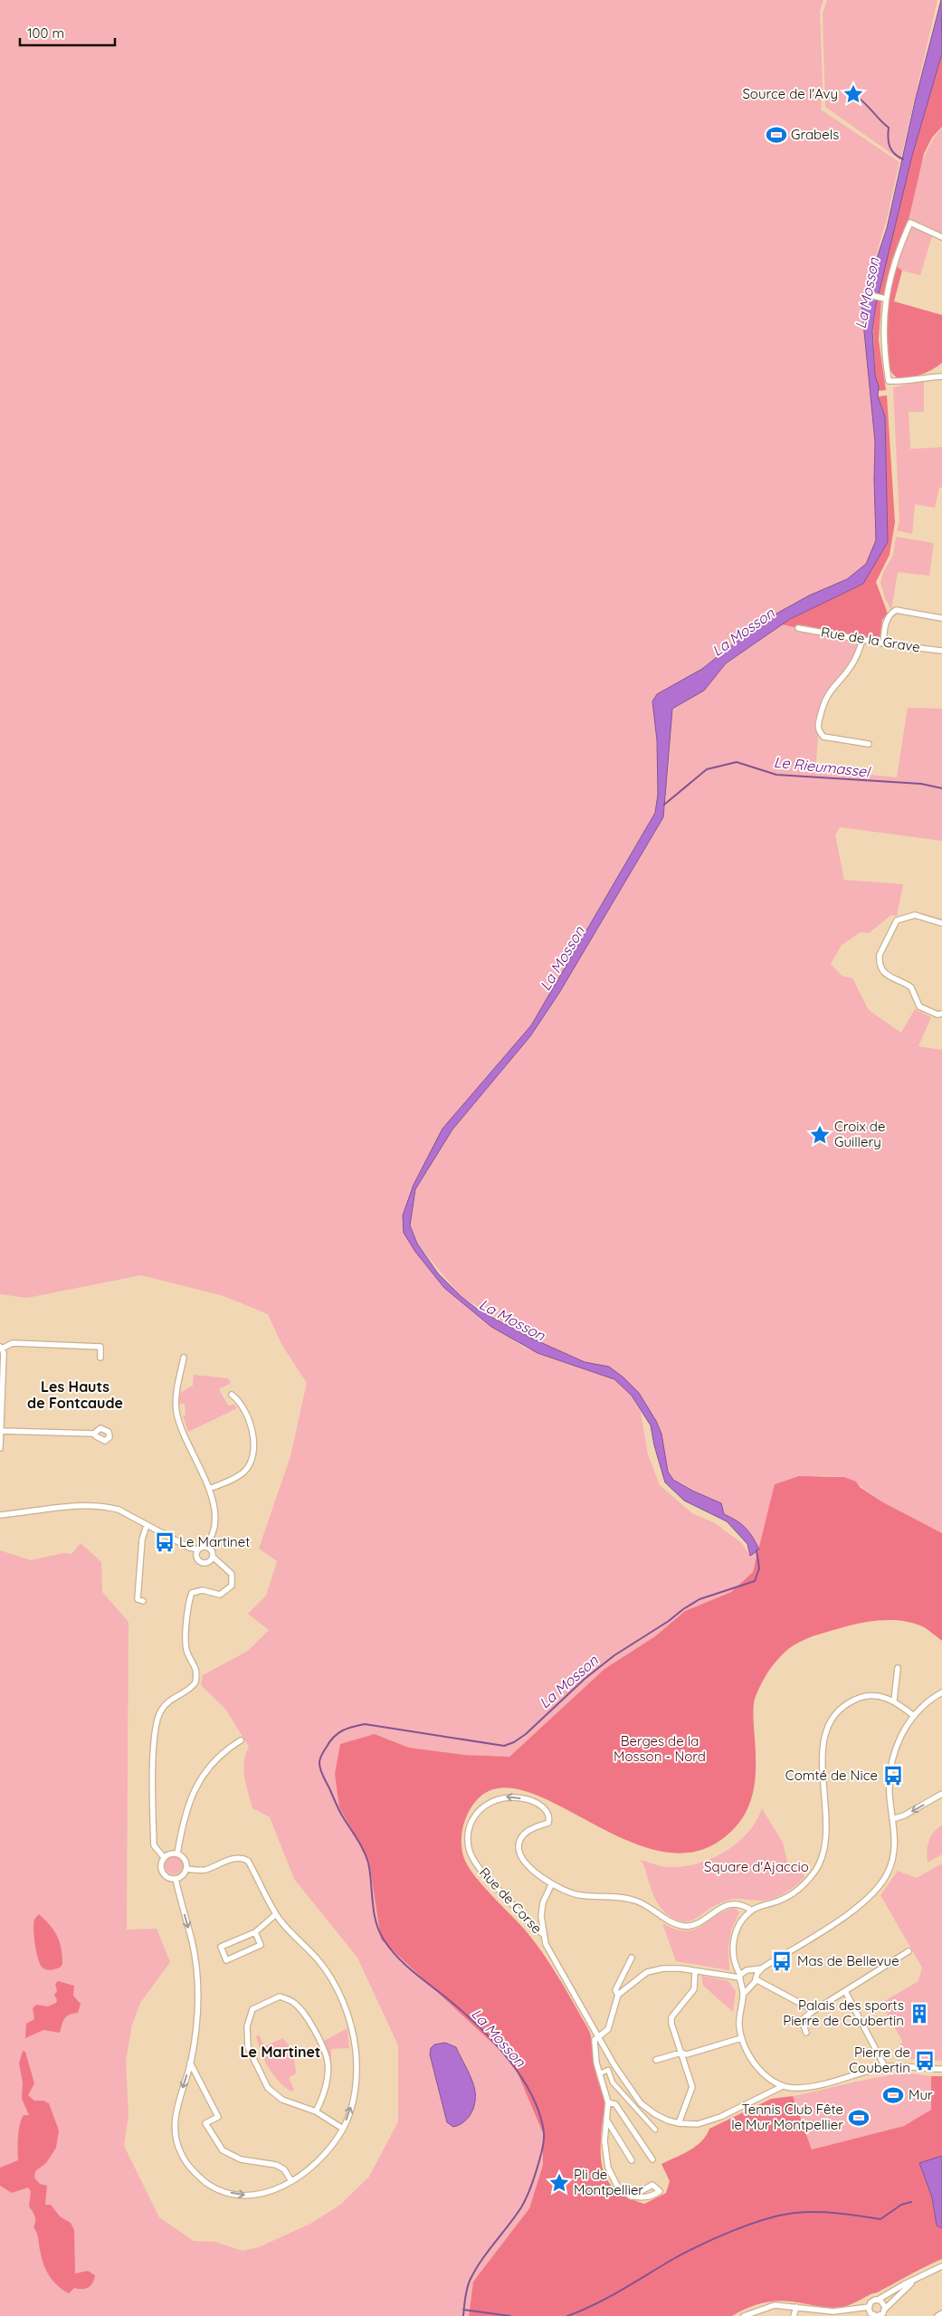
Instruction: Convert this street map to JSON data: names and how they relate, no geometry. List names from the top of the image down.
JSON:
{
  "streets": {
    "street": ["Rue de la Grave", "Rue de Corse"]
  },
  "districts": ["Les Hauts de Fontcaude", "Le Martinet"],
  "water": ["La Mosson", "Le Rieumassel"],
  "parks": ["Berges de la Mosson - Nord", "Square d'Ajaccio"],
  "places": {
    "place": ["Source de l'Avy", "Croix de Guillery", "Pli de Montpellier"],
    "sports": ["Grabels", "Mur", "Tennis Club Fête le Mur Montpellier"],
    "bus stop": [
      "Le Martinet",
      "Comté de Nice",
      "Mas de Bellevue",
      "Pierre de Coubertin"
    ],
    "building": ["Palais des sports Pierre de Coubertin"]
  },
  "scale_bar": "100 m"
}
